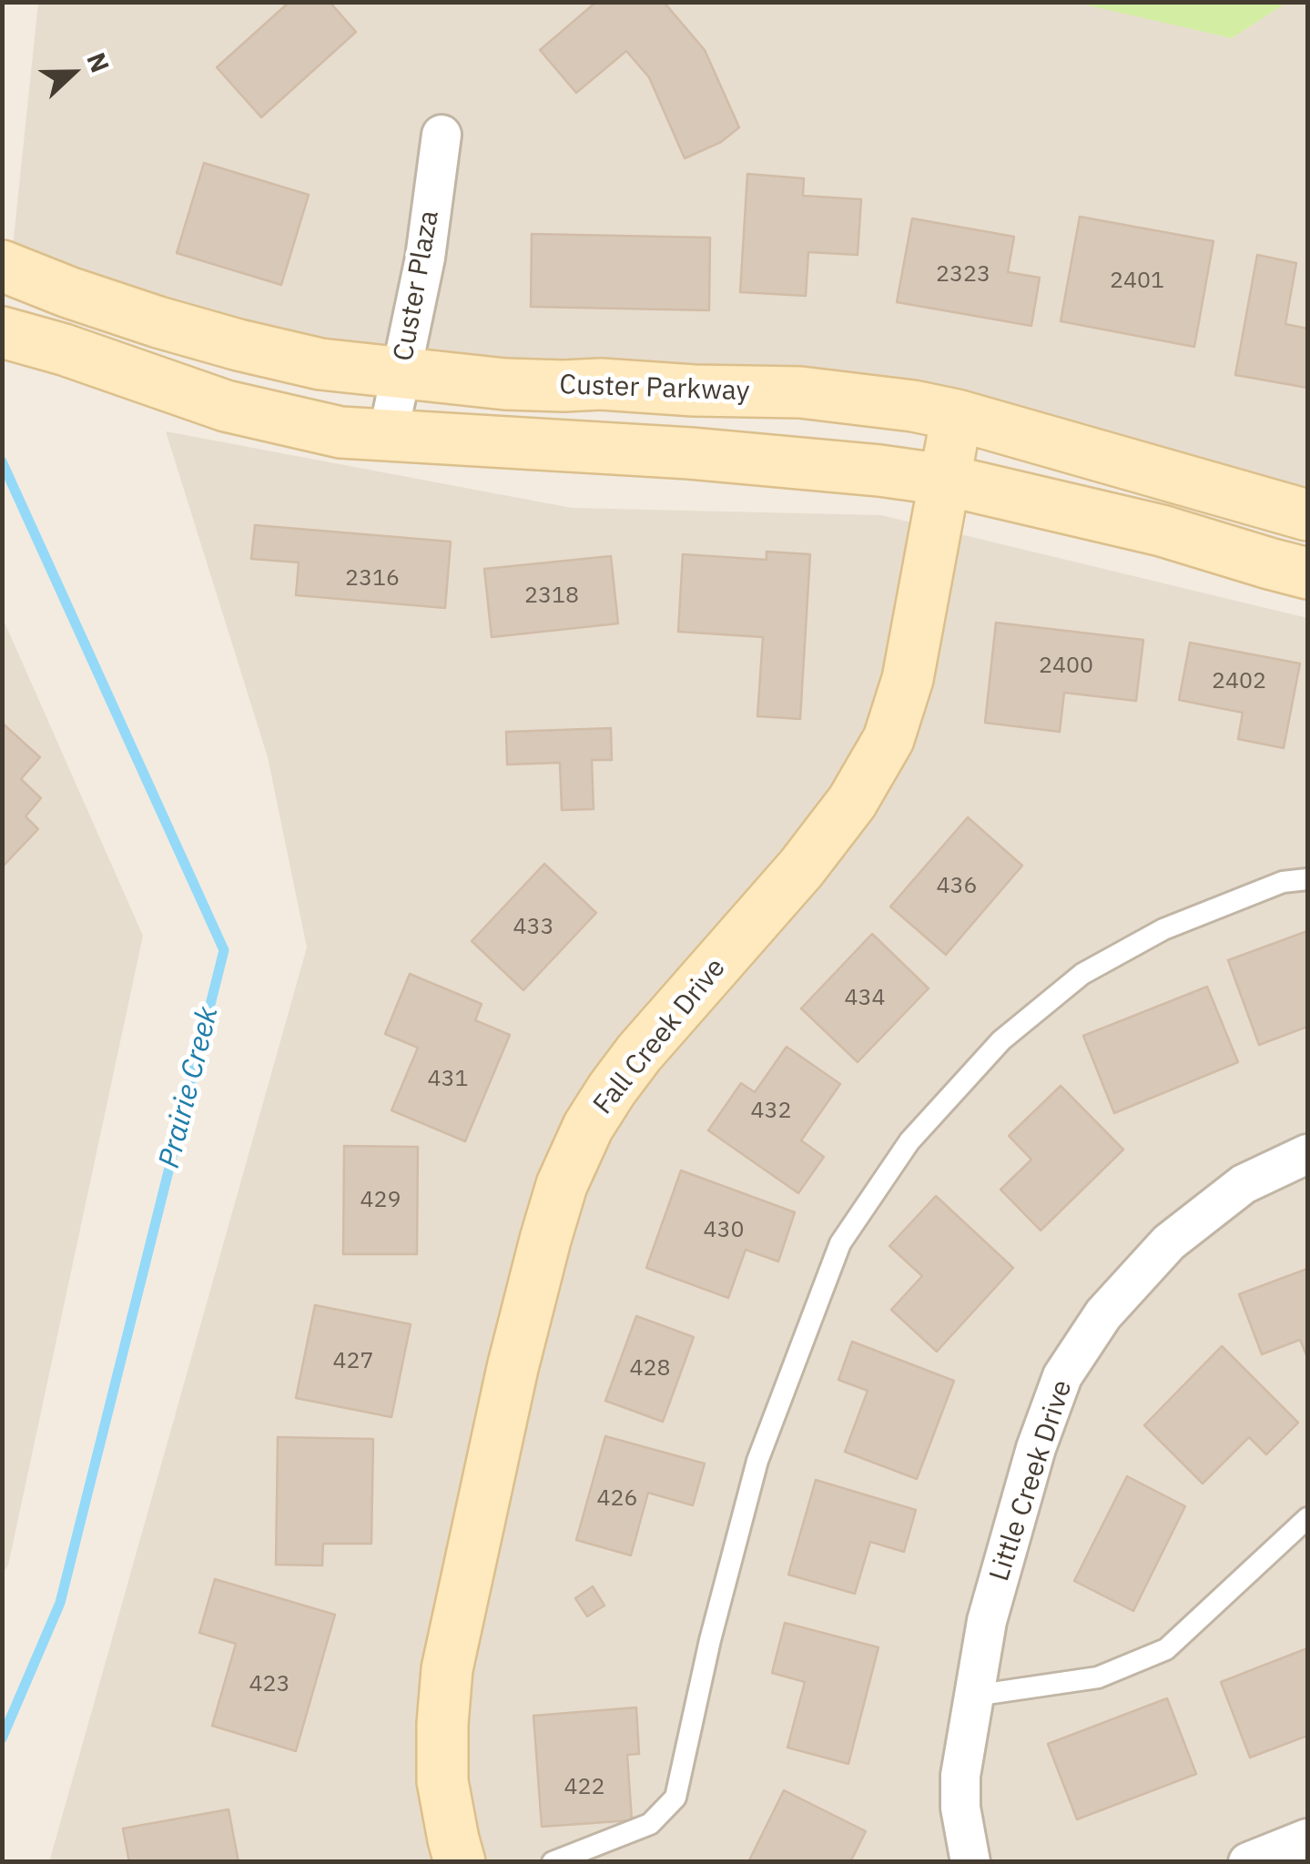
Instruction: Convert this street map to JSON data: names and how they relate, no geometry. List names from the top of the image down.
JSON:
{
  "streets": {
    "street": [
      "Custer Plaza",
      "Custer Parkway",
      "Fall Creek Drive",
      "Little Creek Drive"
    ]
  },
  "crossings": [
    ["Custer Plaza", "Custer Parkway"],
    ["Custer Parkway", "Fall Creek Drive"]
  ],
  "water": ["Prairie Creek"],
  "house_numbers": [
    "2323",
    "2401",
    "2316",
    "2318",
    "2400",
    "2402",
    "436",
    "433",
    "434",
    "431",
    "432",
    "429",
    "430",
    "427",
    "428",
    "426",
    "423",
    "422"
  ],
  "north": "right"
}
